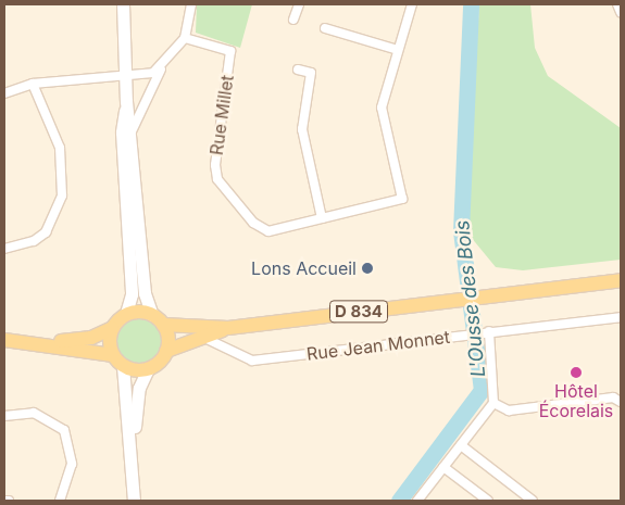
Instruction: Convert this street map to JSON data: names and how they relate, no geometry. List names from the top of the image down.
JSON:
{
  "streets": {
    "main road": ["D 834"],
    "street": ["Rue Millet", "Rue Jean Monnet"]
  },
  "crossings": [
    ["D 834", "Rue Jean Monnet"]
  ],
  "water": ["L'Ousse des Bois"],
  "places": ["Lons Accueil", "Hôtel Écorelais"]
}
